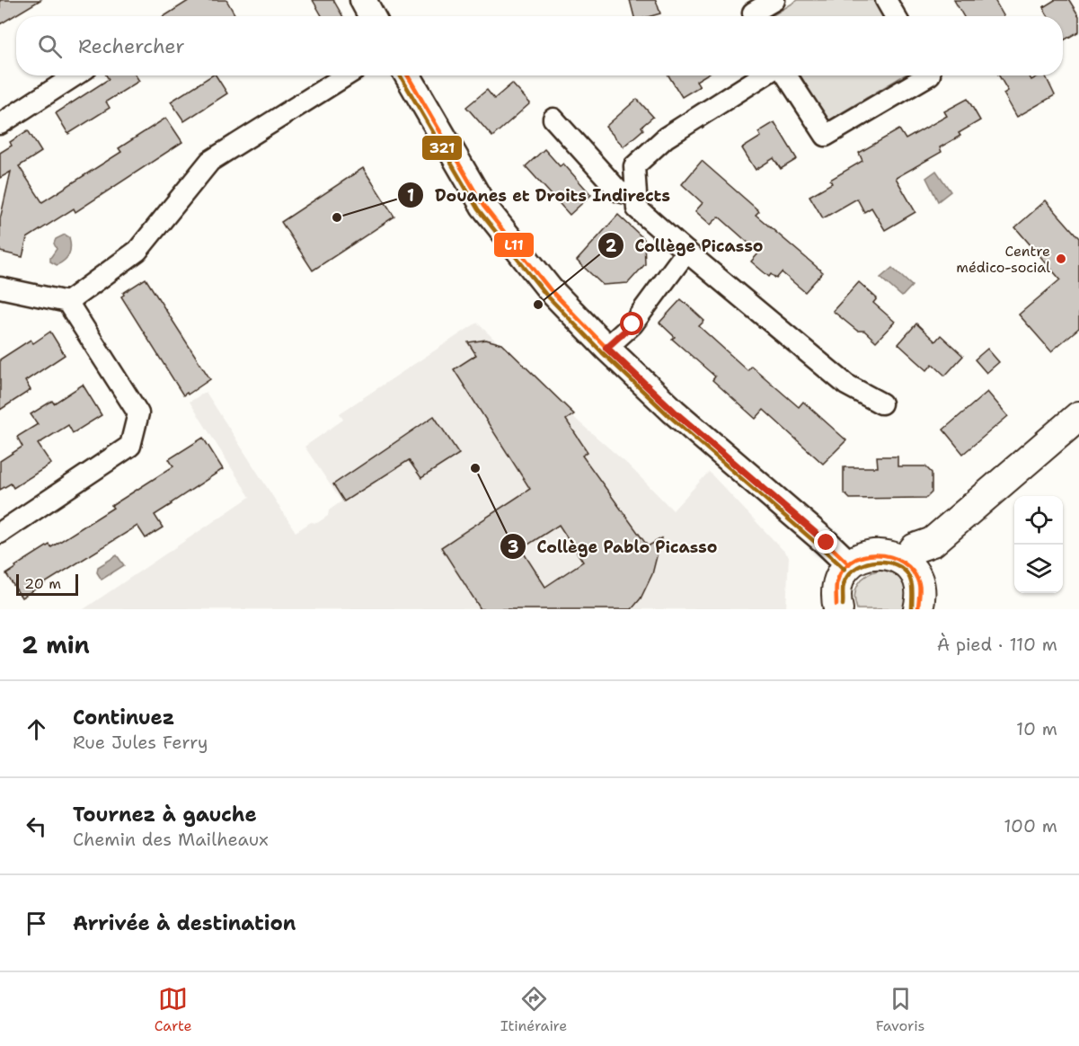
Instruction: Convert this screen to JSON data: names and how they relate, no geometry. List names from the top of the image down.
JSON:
{
  "places": [
    "Douanes et Droits Indirects",
    "Centre médico-social",
    "Collège Picasso",
    "Collège Pablo Picasso"
  ],
  "lines": ["transit line L11", "transit line 321"],
  "scale_bar": "20 m",
  "page": {
    "search": "Rechercher",
    "scale": "20 m",
    "heading": ["2 min", "À pied · 110 m"],
    "list": [
      ["Continuez", "Rue Jules Ferry", "10 m"],
      ["Tournez à gauche", "Chemin des Mailheaux", "100 m"],
      "Arrivée à destination"
    ],
    "nav": ["Carte", "Itinéraire", "Favoris"]
  }
}
